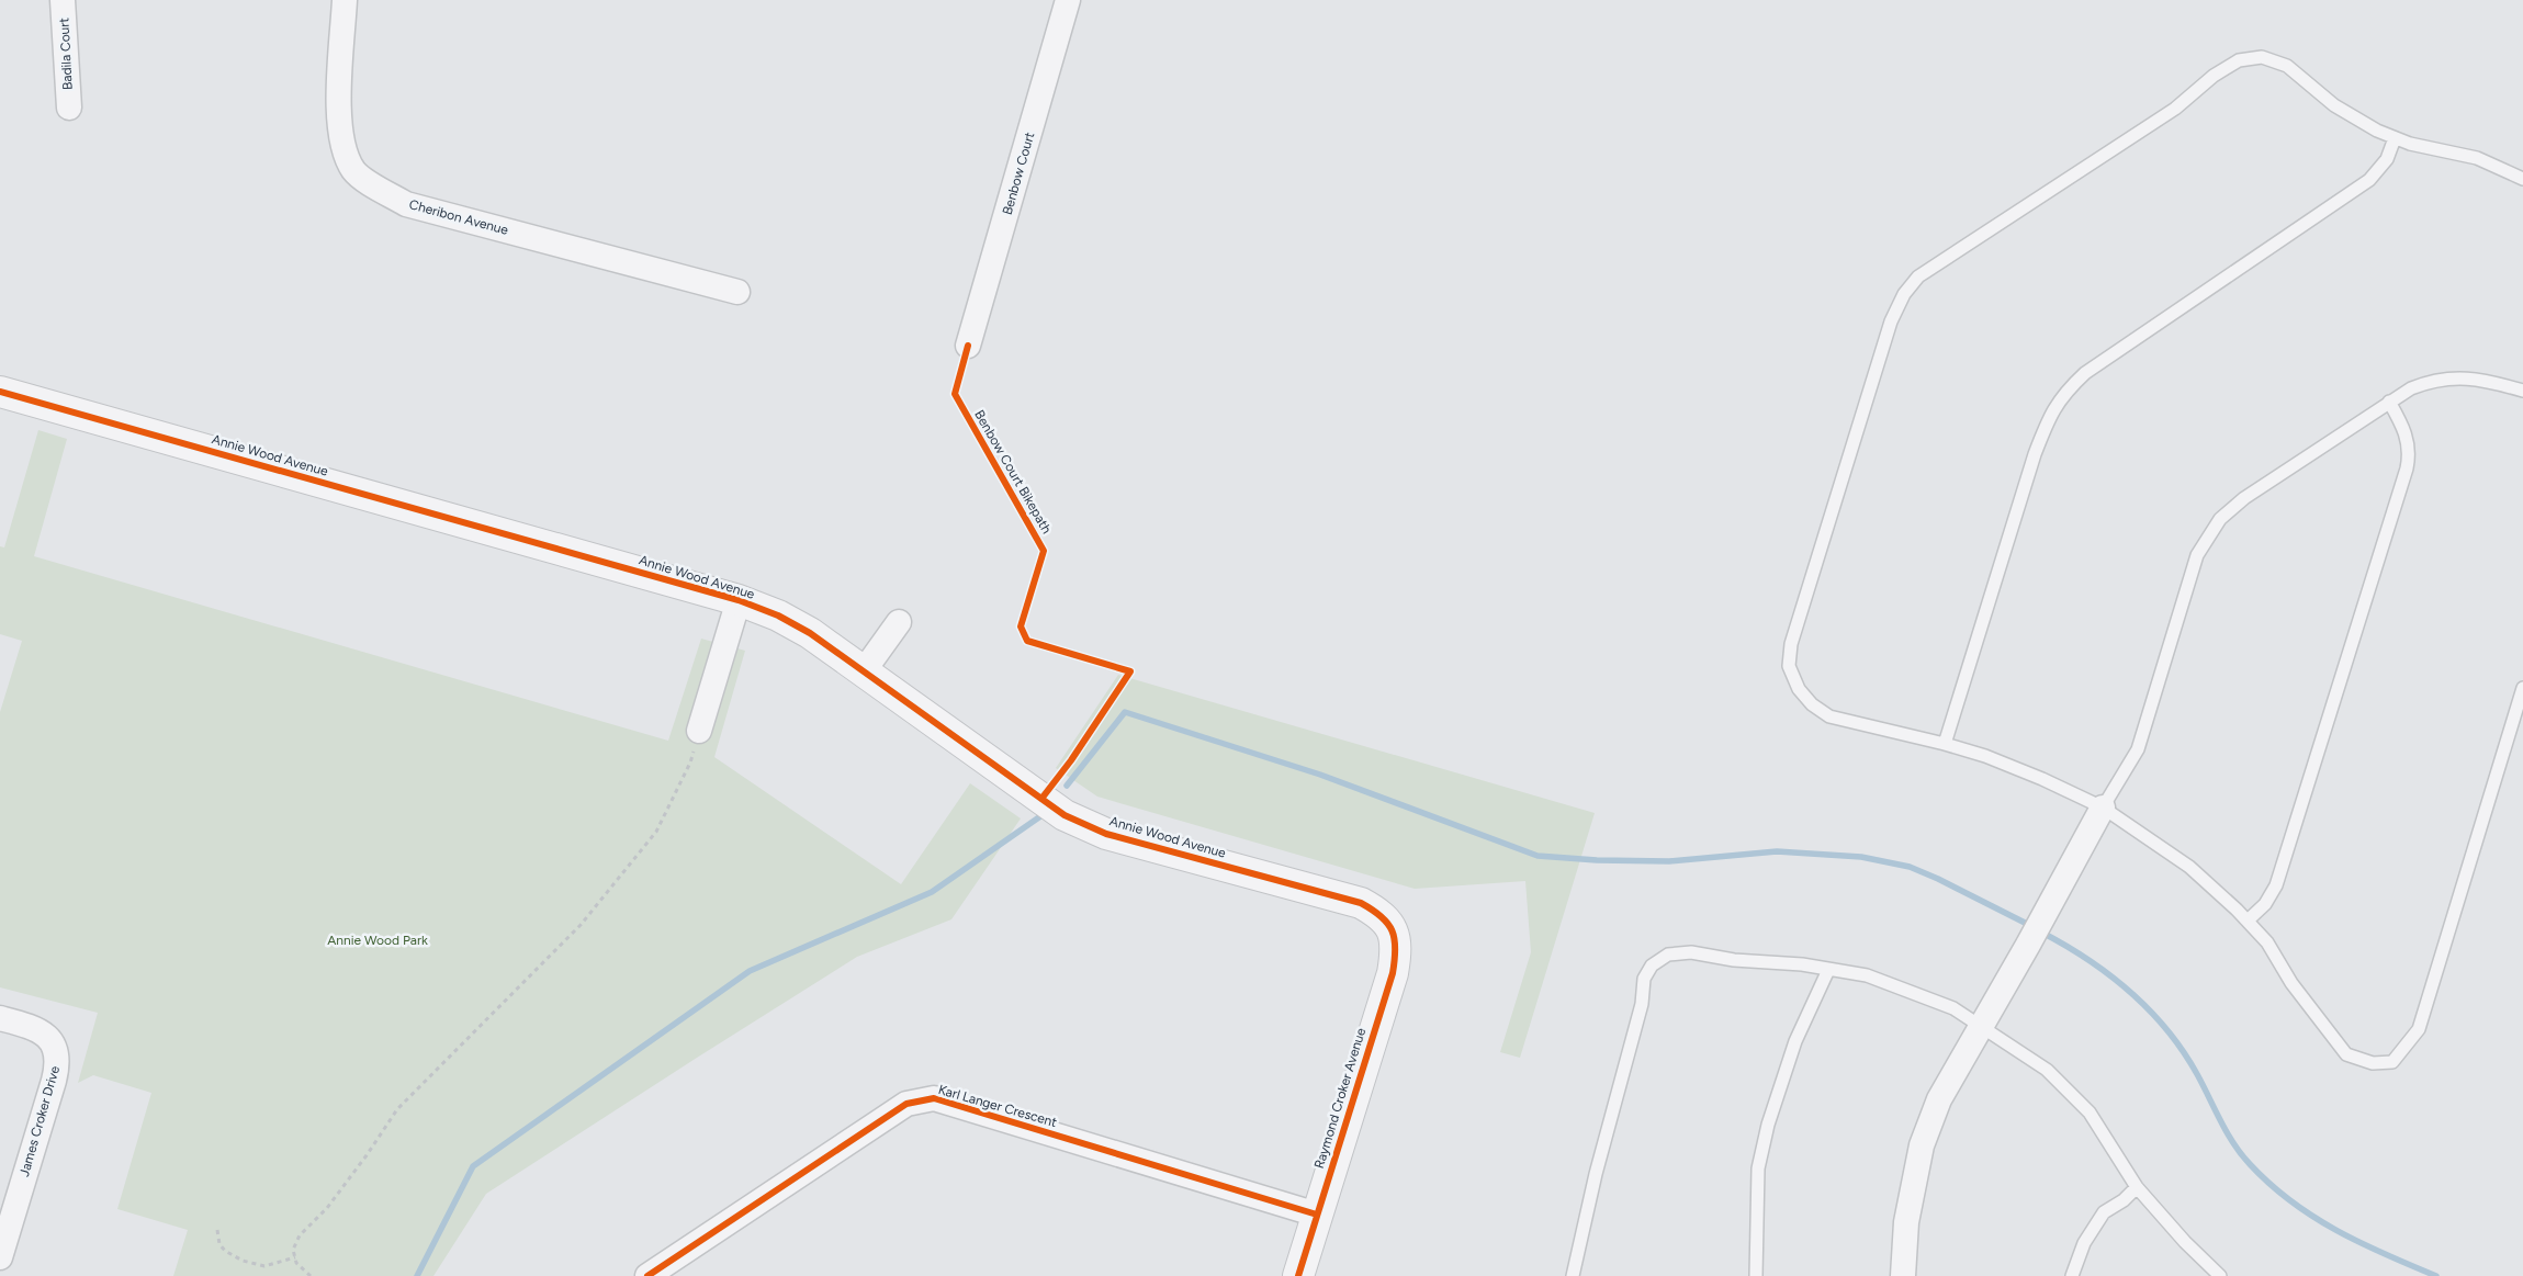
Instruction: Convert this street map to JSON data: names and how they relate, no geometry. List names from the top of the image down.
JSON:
{
  "streets": {
    "street": [
      "Badila Court",
      "Benbow Court",
      "Cheribon Avenue",
      "Annie Wood Avenue",
      "Raymond Croker Avenue",
      "Karl Langer Crescent",
      "James Croker Drive"
    ],
    "cycle path": ["Benbow Court Bikepath"]
  },
  "crossings": [
    ["Annie Wood Avenue", "Raymond Croker Avenue"],
    ["Raymond Croker Avenue", "Karl Langer Crescent"]
  ],
  "parks": ["Annie Wood Park"]
}
